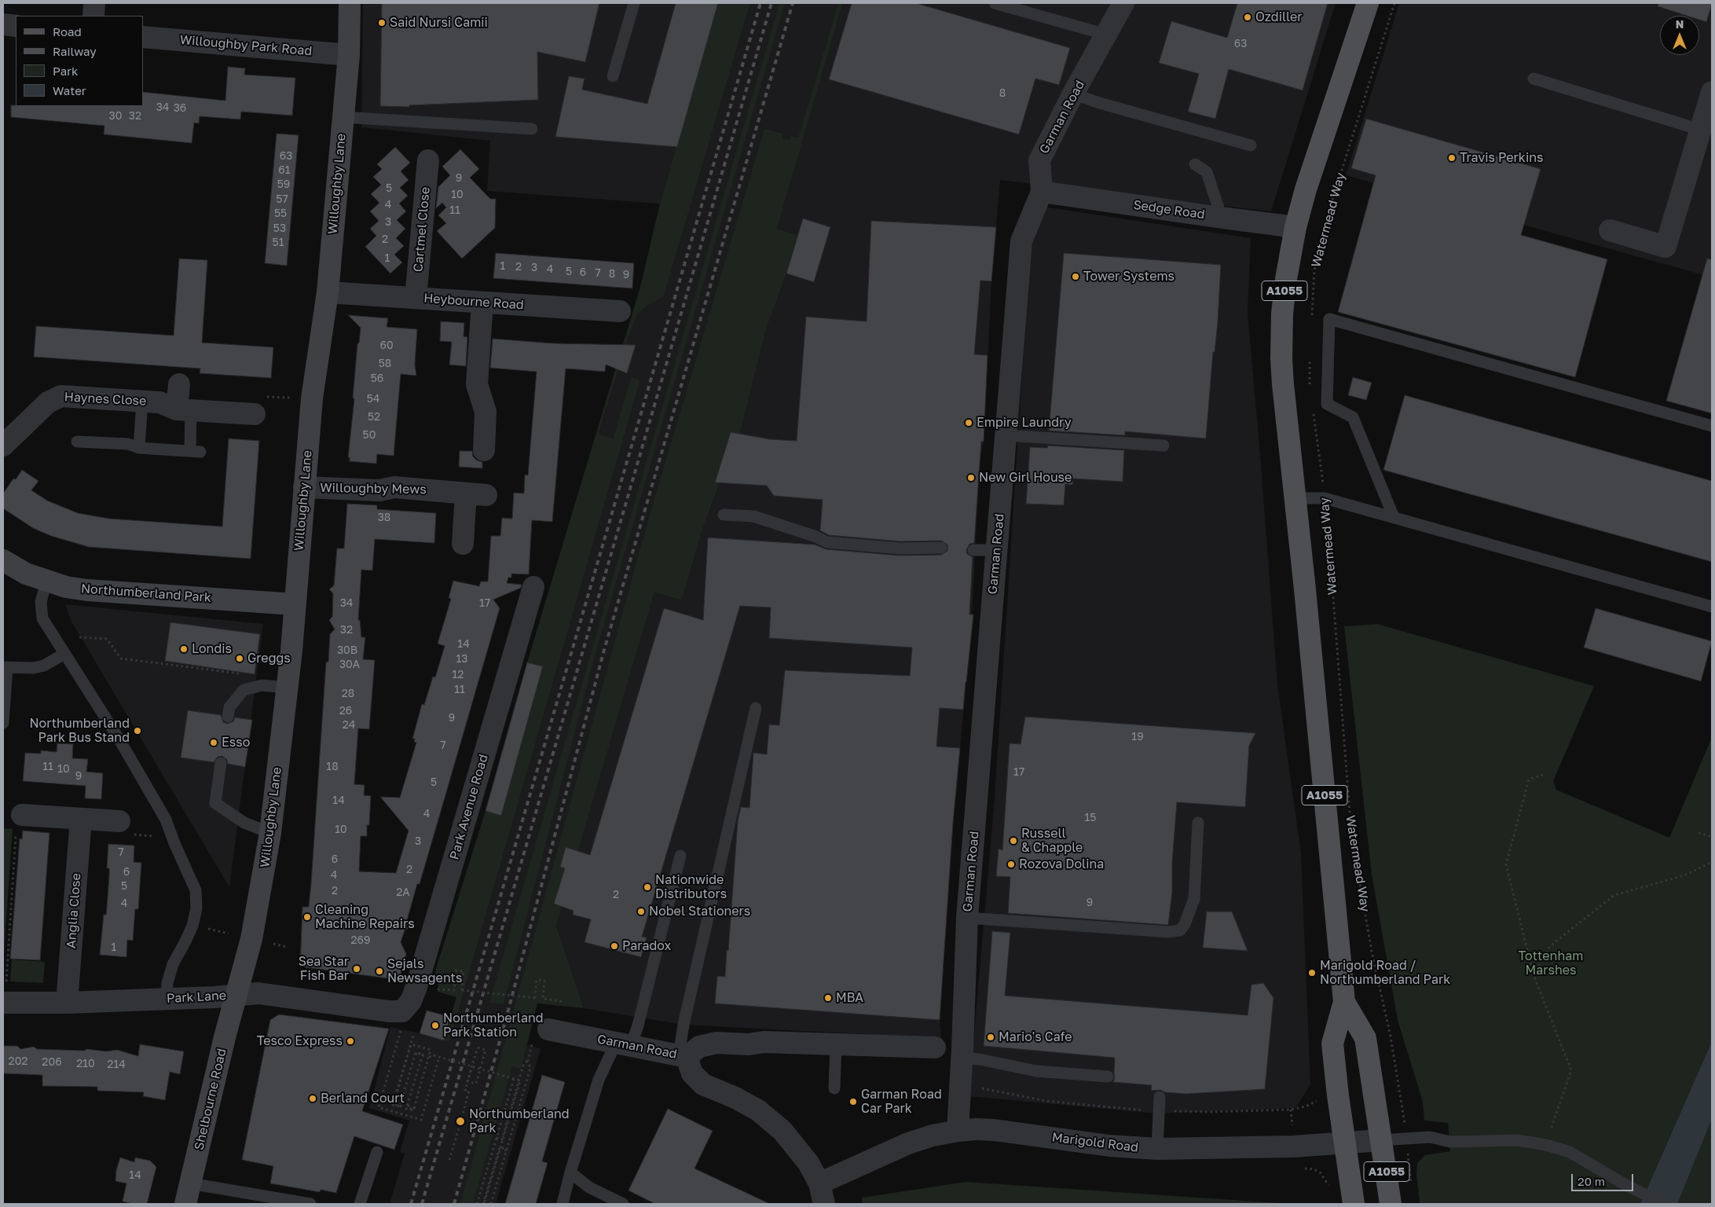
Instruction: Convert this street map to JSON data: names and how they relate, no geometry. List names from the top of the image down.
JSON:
{
  "streets": {
    "main road": ["Watermead Way", "A1055"],
    "street": [
      "Willoughby Park Road",
      "Garman Road",
      "Willoughby Lane",
      "Sedge Road",
      "Cartmel Close",
      "Heybourne Road",
      "Haynes Close",
      "Willoughby Mews",
      "Northumberland Park",
      "Park Avenue Road",
      "Anglia Close",
      "Park Lane",
      "Shelbourne Road",
      "Marigold Road"
    ]
  },
  "crossings": [
    ["Willoughby Park Road", "Willoughby Lane"],
    ["Garman Road", "Sedge Road"],
    ["Garman Road", "Marigold Road"],
    ["Willoughby Lane", "Heybourne Road"],
    ["Willoughby Lane", "Willoughby Mews"],
    ["Willoughby Lane", "Northumberland Park"],
    ["Willoughby Lane", "Park Lane"],
    ["Willoughby Lane", "Shelbourne Road"],
    ["Sedge Road", "Watermead Way"],
    ["Watermead Way", "Marigold Road"],
    ["Cartmel Close", "Heybourne Road"],
    ["Park Avenue Road", "Park Lane"],
    ["Anglia Close", "Park Lane"],
    ["Park Lane", "Shelbourne Road"]
  ],
  "parks": ["Tottenham Marshes"],
  "places": [
    "Ozdiller",
    "Said Nursi Camii",
    "Travis Perkins",
    "Tower Systems",
    "Empire Laundry",
    "New Girl House",
    "Londis",
    "Greggs",
    "Northumberland Park Bus Stand",
    "Esso",
    "Russell & Chapple",
    "Rozova Dolina",
    "Nationwide Distributors",
    "Nobel Stationers",
    "Cleaning Machine Repairs",
    "Paradox",
    "Sea Star Fish Bar",
    "Sejals Newsagents",
    "Marigold Road / Northumberland Park",
    "MBA",
    "Northumberland Park Station",
    "Mario's Cafe",
    "Tesco Express",
    "Berland Court",
    "Garman Road Car Park",
    "Northumberland Park"
  ],
  "house_numbers": [
    "63",
    "8",
    "34",
    "36",
    "30",
    "32",
    "63",
    "61",
    "9",
    "59",
    "5",
    "10",
    "57",
    "4",
    "11",
    "55",
    "3",
    "53",
    "2",
    "51",
    "1",
    "1",
    "2",
    "3",
    "4",
    "5",
    "6",
    "7",
    "8",
    "9",
    "60",
    "58",
    "56",
    "54",
    "52",
    "50",
    "38",
    "34",
    "17",
    "32",
    "14",
    "30B",
    "13",
    "30A",
    "12",
    "11",
    "28",
    "26",
    "9",
    "24",
    "19",
    "7",
    "11",
    "18",
    "10",
    "17",
    "9",
    "5",
    "14",
    "4",
    "15",
    "10",
    "3",
    "7",
    "6",
    "2",
    "6",
    "4",
    "5",
    "2",
    "2A",
    "2",
    "9",
    "4",
    "269",
    "1",
    "202",
    "206",
    "210",
    "214",
    "14"
  ],
  "legend": [
    "Road",
    "Railway",
    "Park",
    "Water"
  ],
  "scale_bar": "20 m",
  "north": "top"
}
